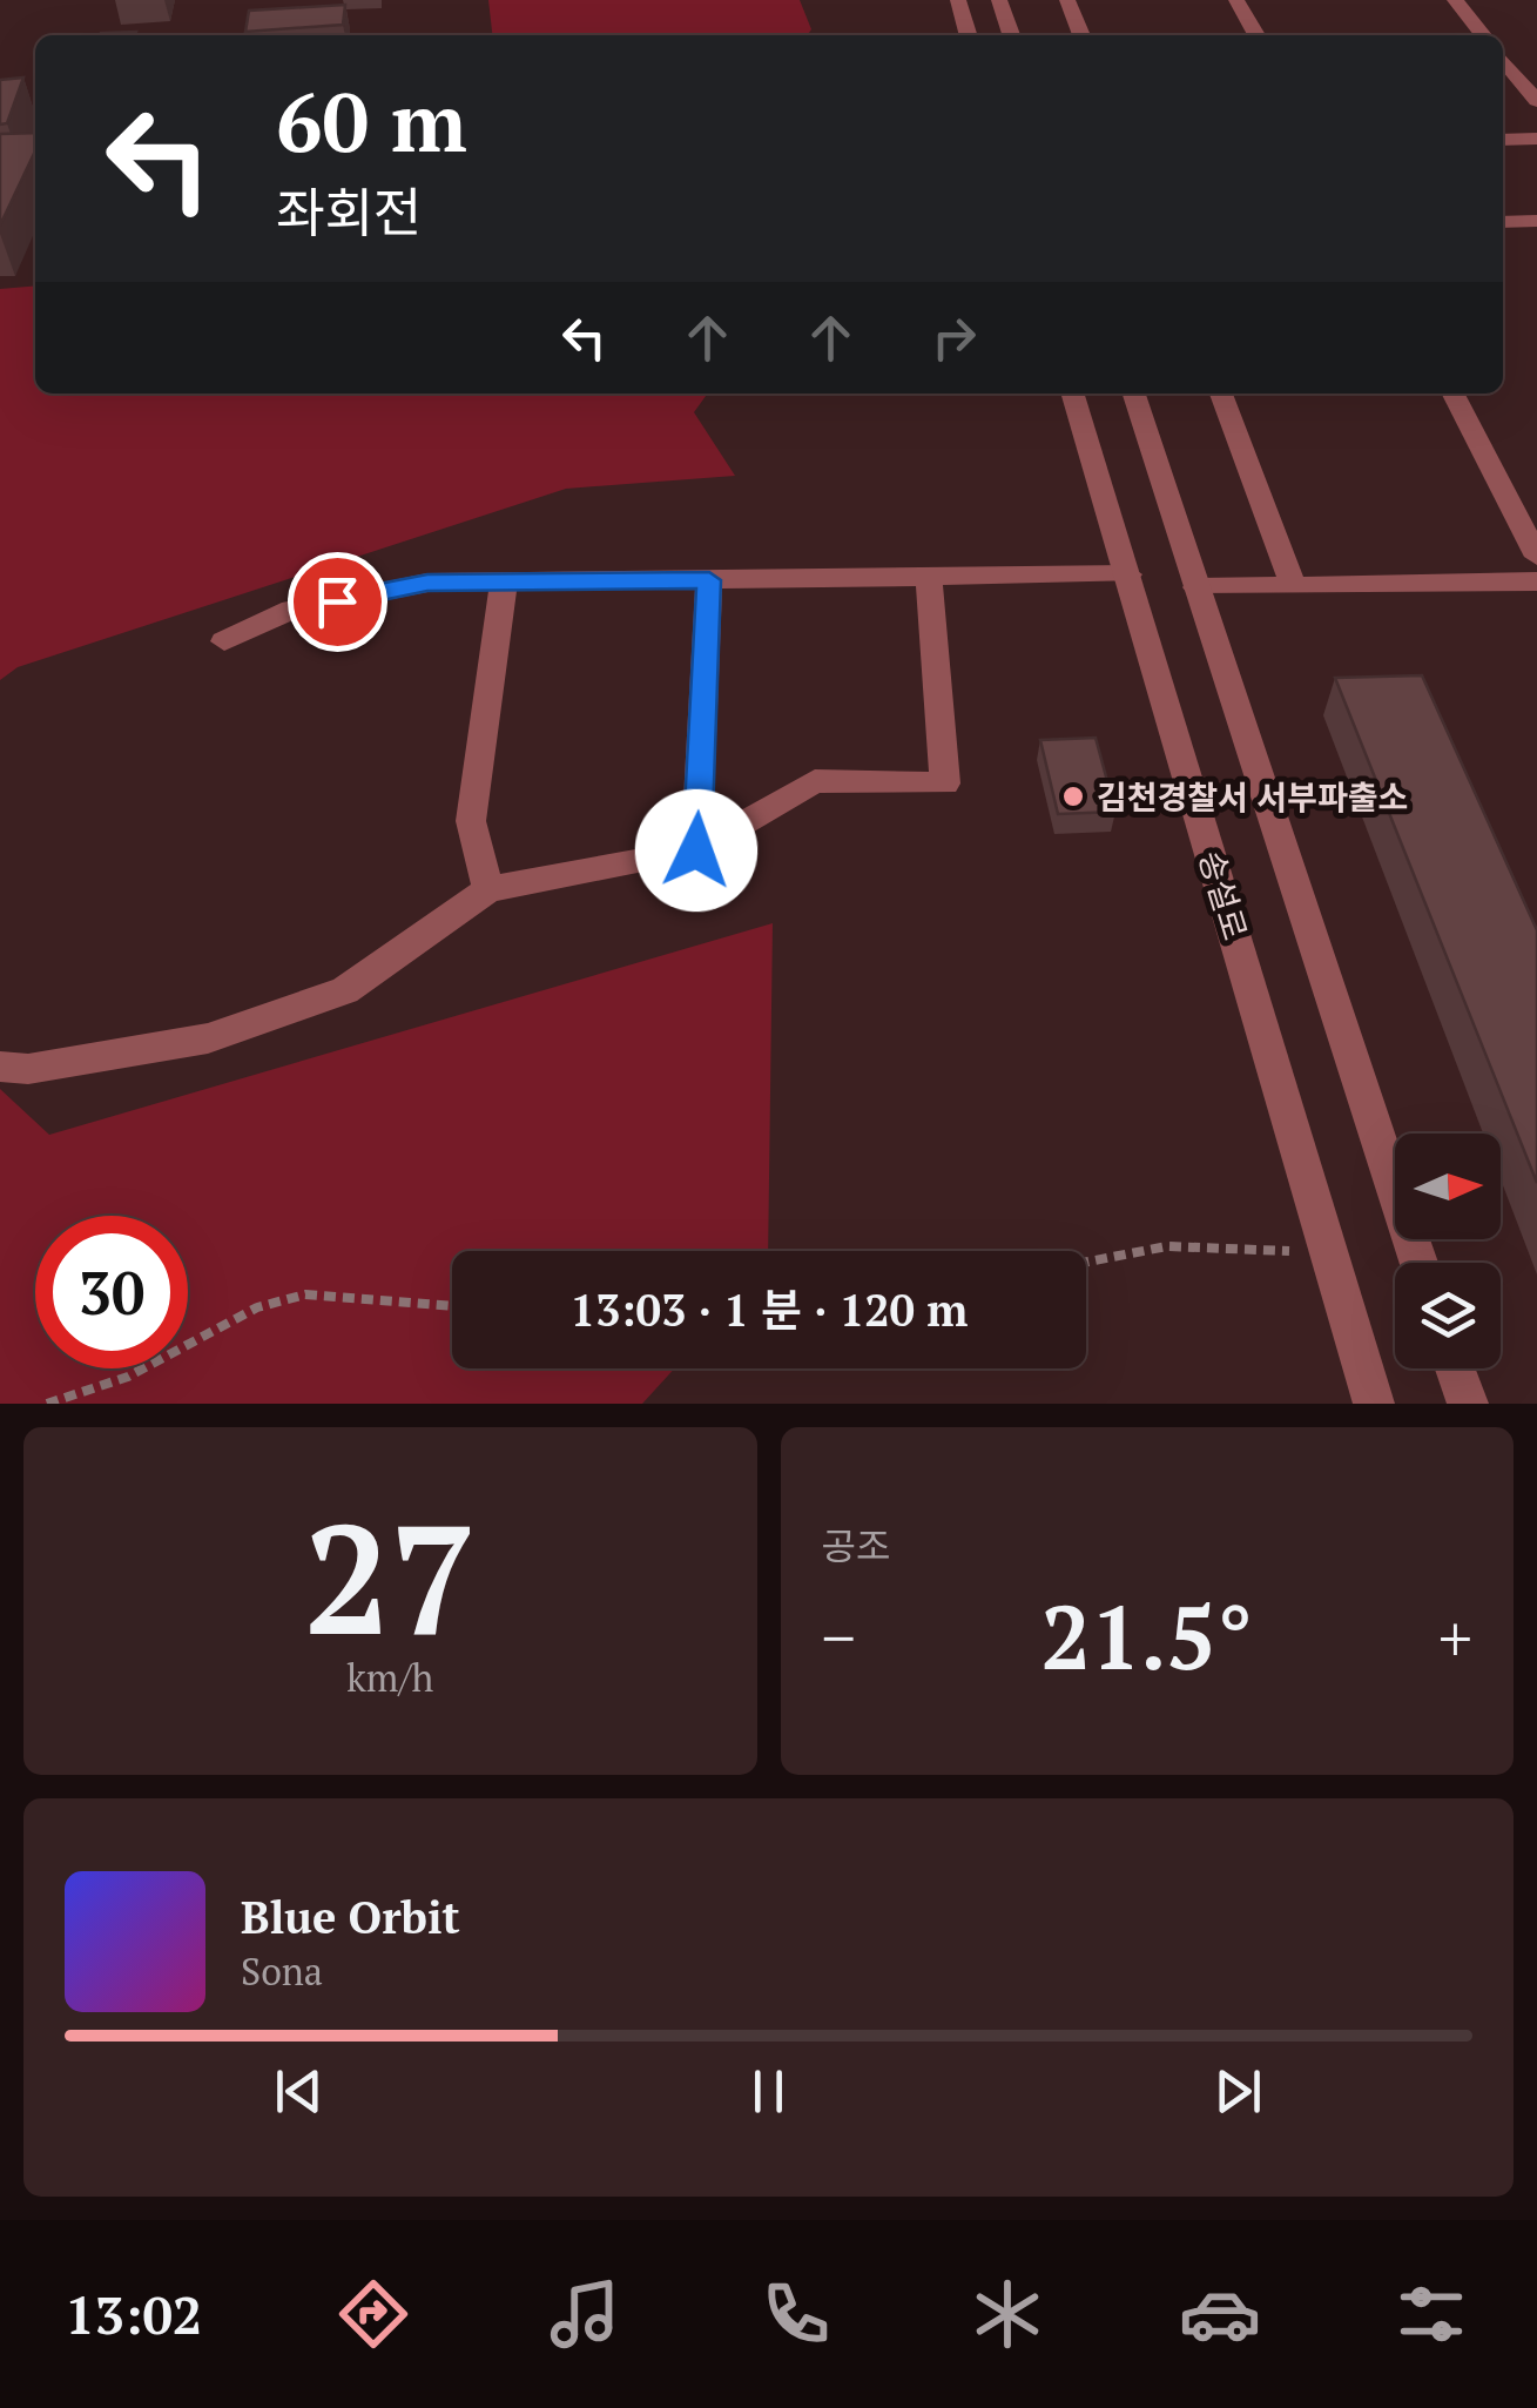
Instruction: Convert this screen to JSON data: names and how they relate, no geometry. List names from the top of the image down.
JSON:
{
  "streets": {
    "street": ["송설로"]
  },
  "places": ["김천경찰서 서부파출소"],
  "north": "right",
  "page": {
    "turn": ["60 m", "좌회전"],
    "limit": "30",
    "trip": "13:03 · 1 분 · 120 m",
    "tile": [
      ["27", "km/h"],
      "공조"
    ],
    "heat": ["−", "21.5°", "+"],
    "song": ["Blue Orbit", "Sona"],
    "tabs": "13:02"
  }
}
